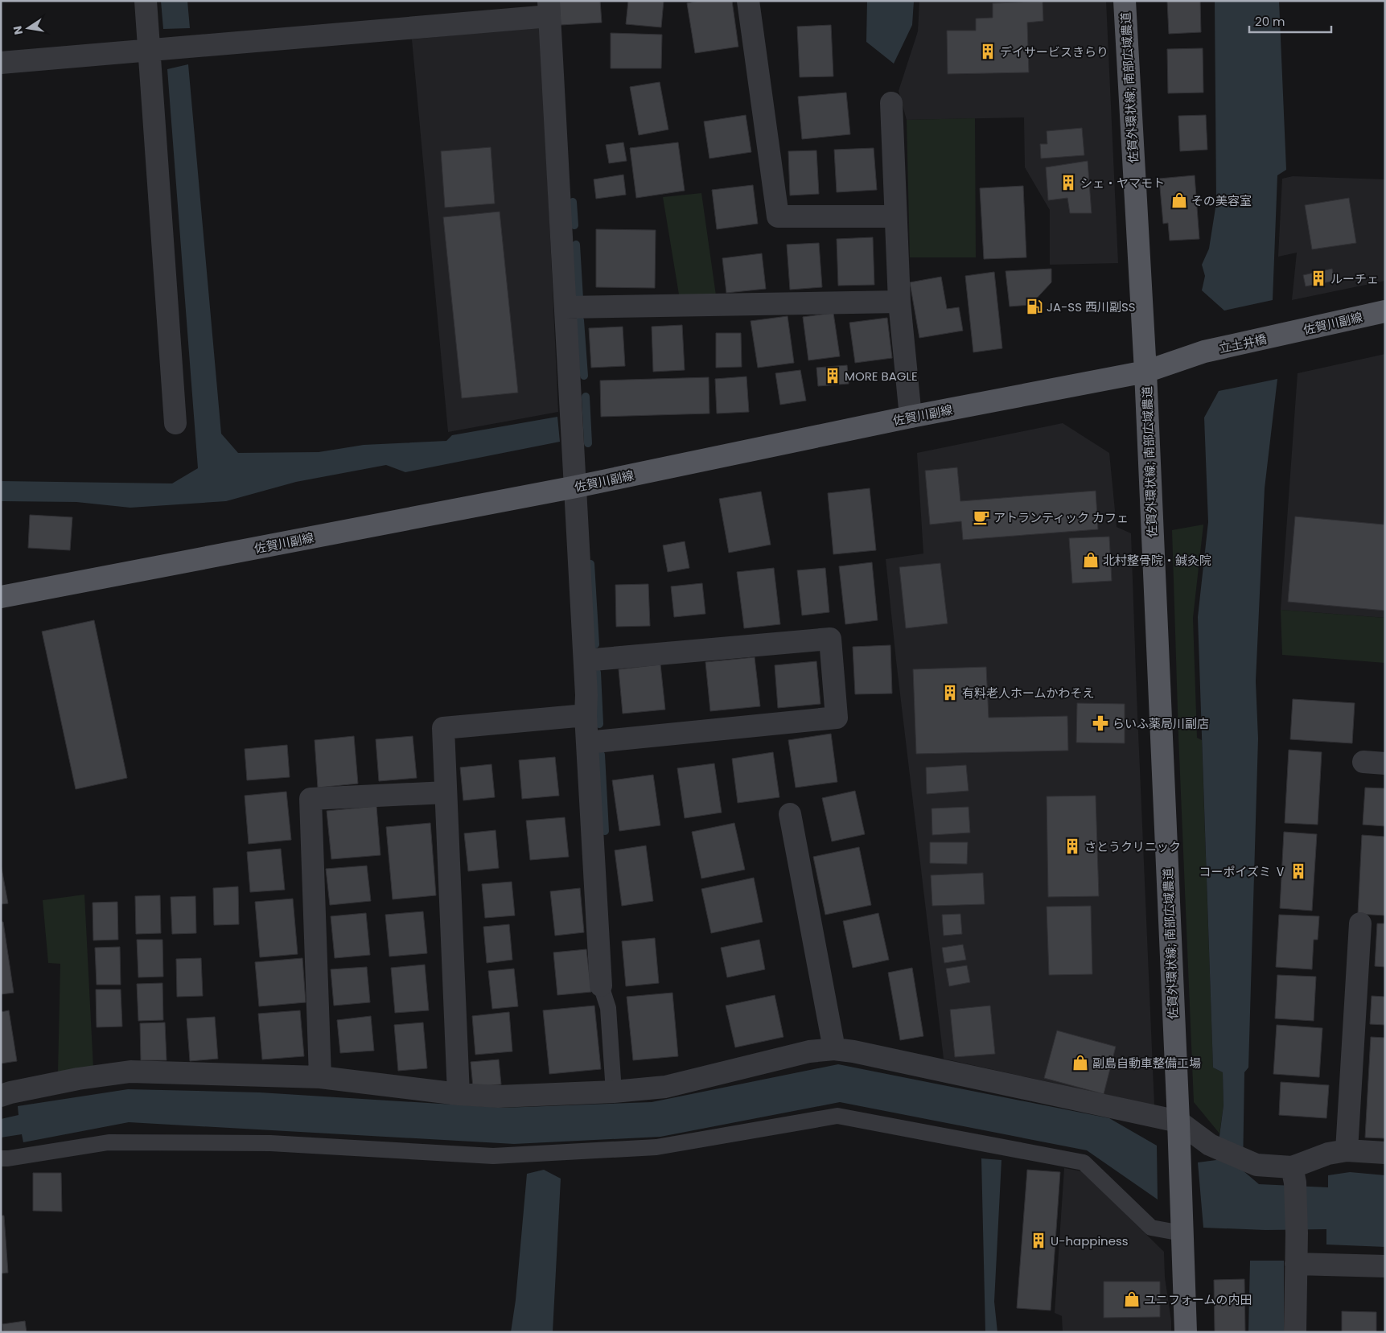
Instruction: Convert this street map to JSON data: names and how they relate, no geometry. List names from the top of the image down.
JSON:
{
  "streets": {
    "main road": ["佐賀外環状線; 南部広域農道", "佐賀川副線", "立土井橋"]
  },
  "crossings": [
    ["佐賀外環状線; 南部広域農道", "佐賀川副線"],
    ["佐賀川副線", "立土井橋"]
  ],
  "places": {
    "building": [
      "デイサービスきらり",
      "シェ・ヤマモト",
      "ルーチェ",
      "MORE BAGLE",
      "有料老人ホームかわそえ",
      "さとうクリニック",
      "コーポイズミ Ⅴ",
      "U-happiness"
    ],
    "shop": [
      "その美容室",
      "北村整骨院・鍼灸院",
      "副島自動車整備工場",
      "ユニフォームの内田"
    ],
    "fuel station": ["JA-SS 西川副SS"],
    "cafe": ["アトランティック カフェ"],
    "pharmacy": ["らいふ薬局川副店"]
  },
  "scale_bar": "20 m",
  "north": "left"
}
